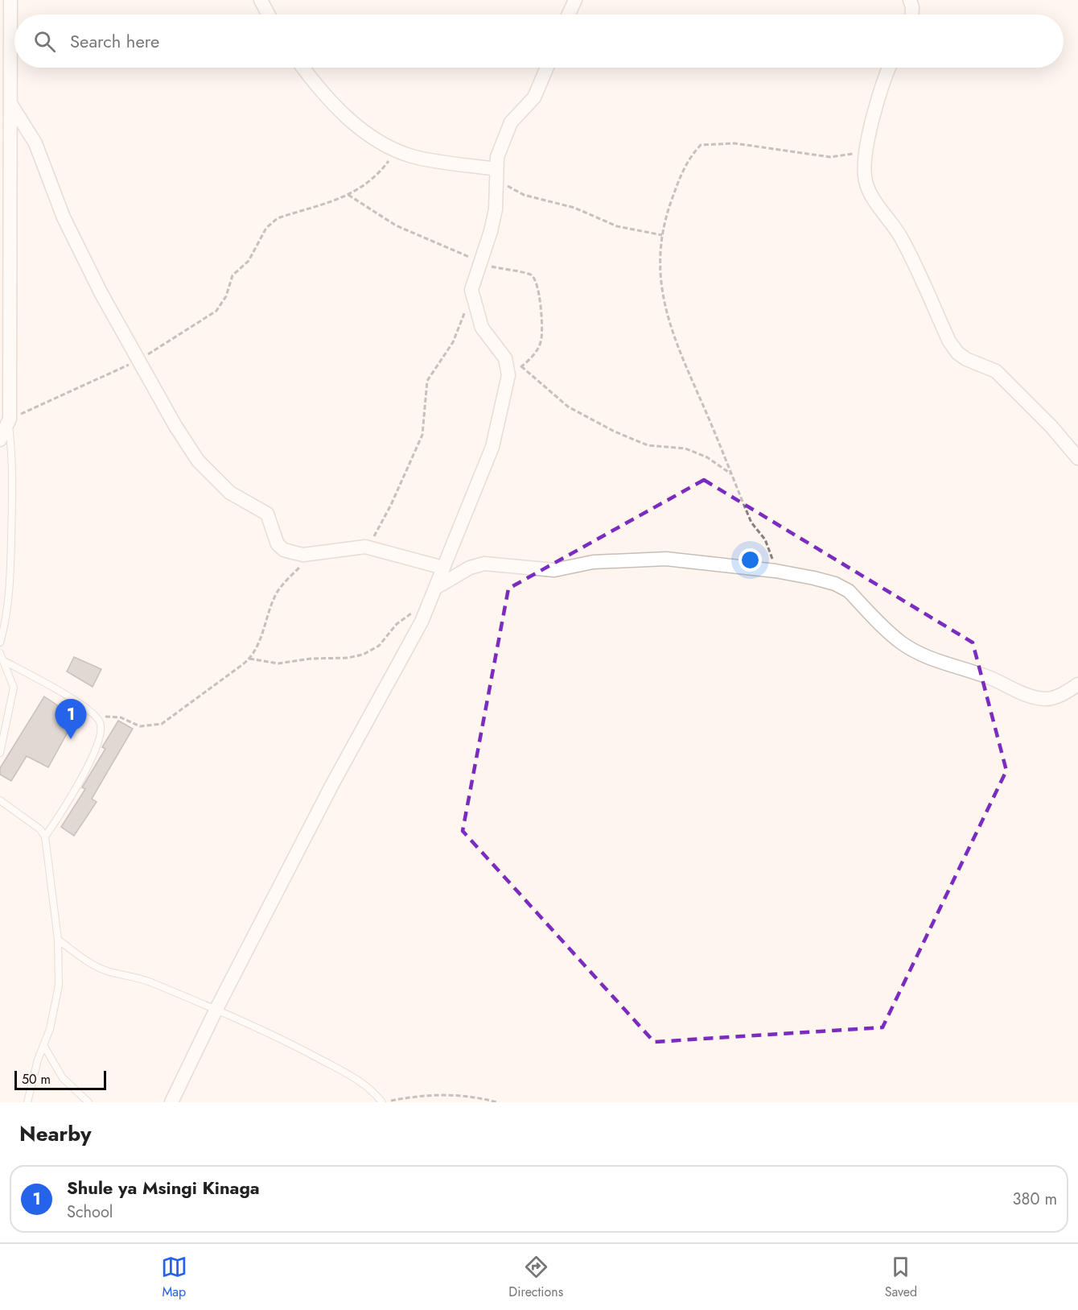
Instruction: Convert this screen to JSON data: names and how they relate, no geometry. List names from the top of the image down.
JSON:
{
  "scale_bar": "50 m",
  "page": {
    "search": "Search here",
    "pins": "1",
    "scale": "50 m",
    "heading": "Nearby",
    "list": [
      {
        "mark": "1",
        "name": "Shule ya Msingi Kinaga",
        "note": "School",
        "value": "380 m"
      }
    ],
    "nav": ["Map", "Directions", "Saved"]
  }
}
